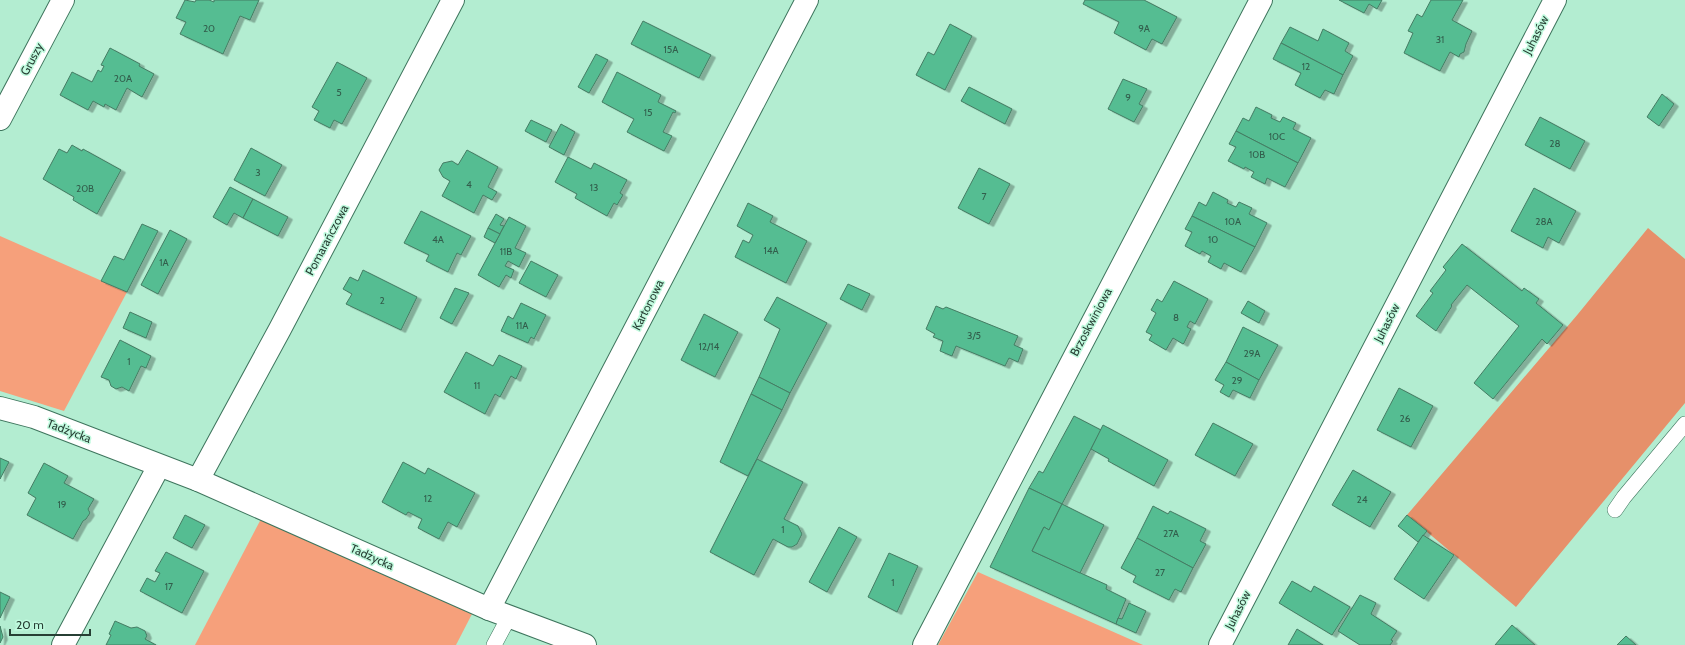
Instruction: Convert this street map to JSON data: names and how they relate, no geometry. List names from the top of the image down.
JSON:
{
  "streets": {
    "street": [
      "Juhasów",
      "Gruszy",
      "Pomarańczowa",
      "Kartonowa",
      "Brzoskwiniowa",
      "Tadżycka"
    ]
  },
  "crossings": [
    ["Pomarańczowa", "Tadżycka"],
    ["Kartonowa", "Tadżycka"]
  ],
  "house_numbers": [
    "20",
    "9A",
    "31",
    "15A",
    "12",
    "20A",
    "5",
    "9",
    "15",
    "10C",
    "28",
    "10B",
    "3",
    "4",
    "13",
    "20B",
    "7",
    "10A",
    "28A",
    "4A",
    "10",
    "14A",
    "11B",
    "1A",
    "2",
    "8",
    "11A",
    "3/5",
    "12/14",
    "29A",
    "1",
    "29",
    "11",
    "26",
    "12",
    "24",
    "19",
    "1",
    "27A",
    "27",
    "1",
    "17"
  ],
  "scale_bar": "20 m"
}
